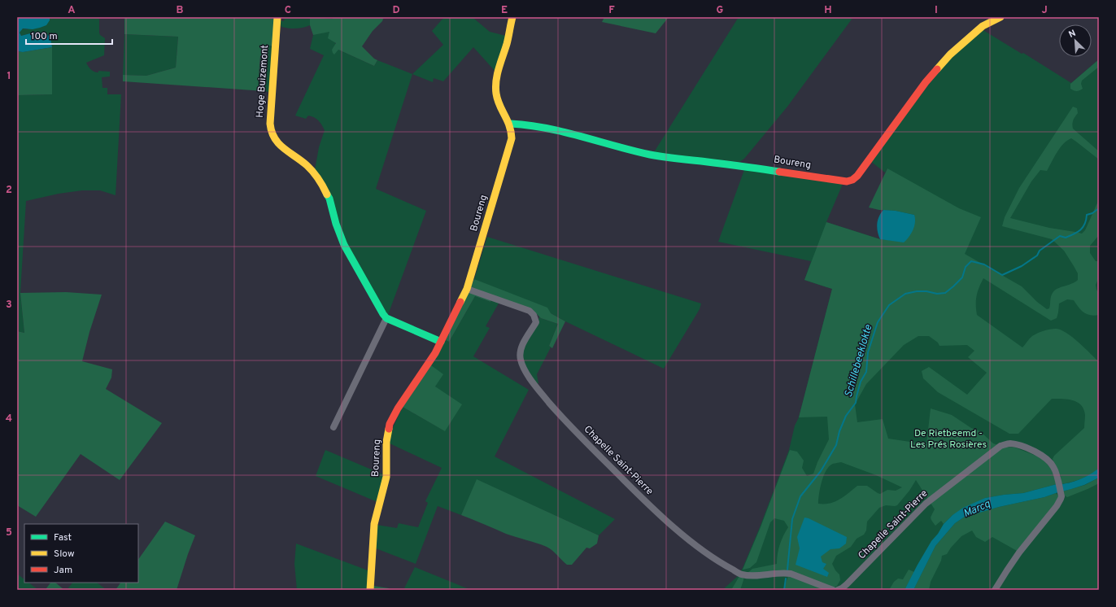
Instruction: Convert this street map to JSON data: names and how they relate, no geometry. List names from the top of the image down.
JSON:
{
  "streets": {
    "street": ["Hoge Buizemont", "Boureng", "Chapelle Saint-Pierre"]
  },
  "crossings": [
    ["Boureng", "Chapelle Saint-Pierre"]
  ],
  "water": ["Schillebeeklokte", "Marcq"],
  "parks": ["De Rietbeemd - Les Prés Rosières"],
  "legend": ["Fast", "Slow", "Jam"],
  "scale_bar": "100 m",
  "north": "top left",
  "grid": {
    "columns": [
      "A",
      "B",
      "C",
      "D",
      "E",
      "F",
      "G",
      "H",
      "I",
      "J"
    ],
    "rows": [
      "1",
      "2",
      "3",
      "4",
      "5"
    ]
  }
}
